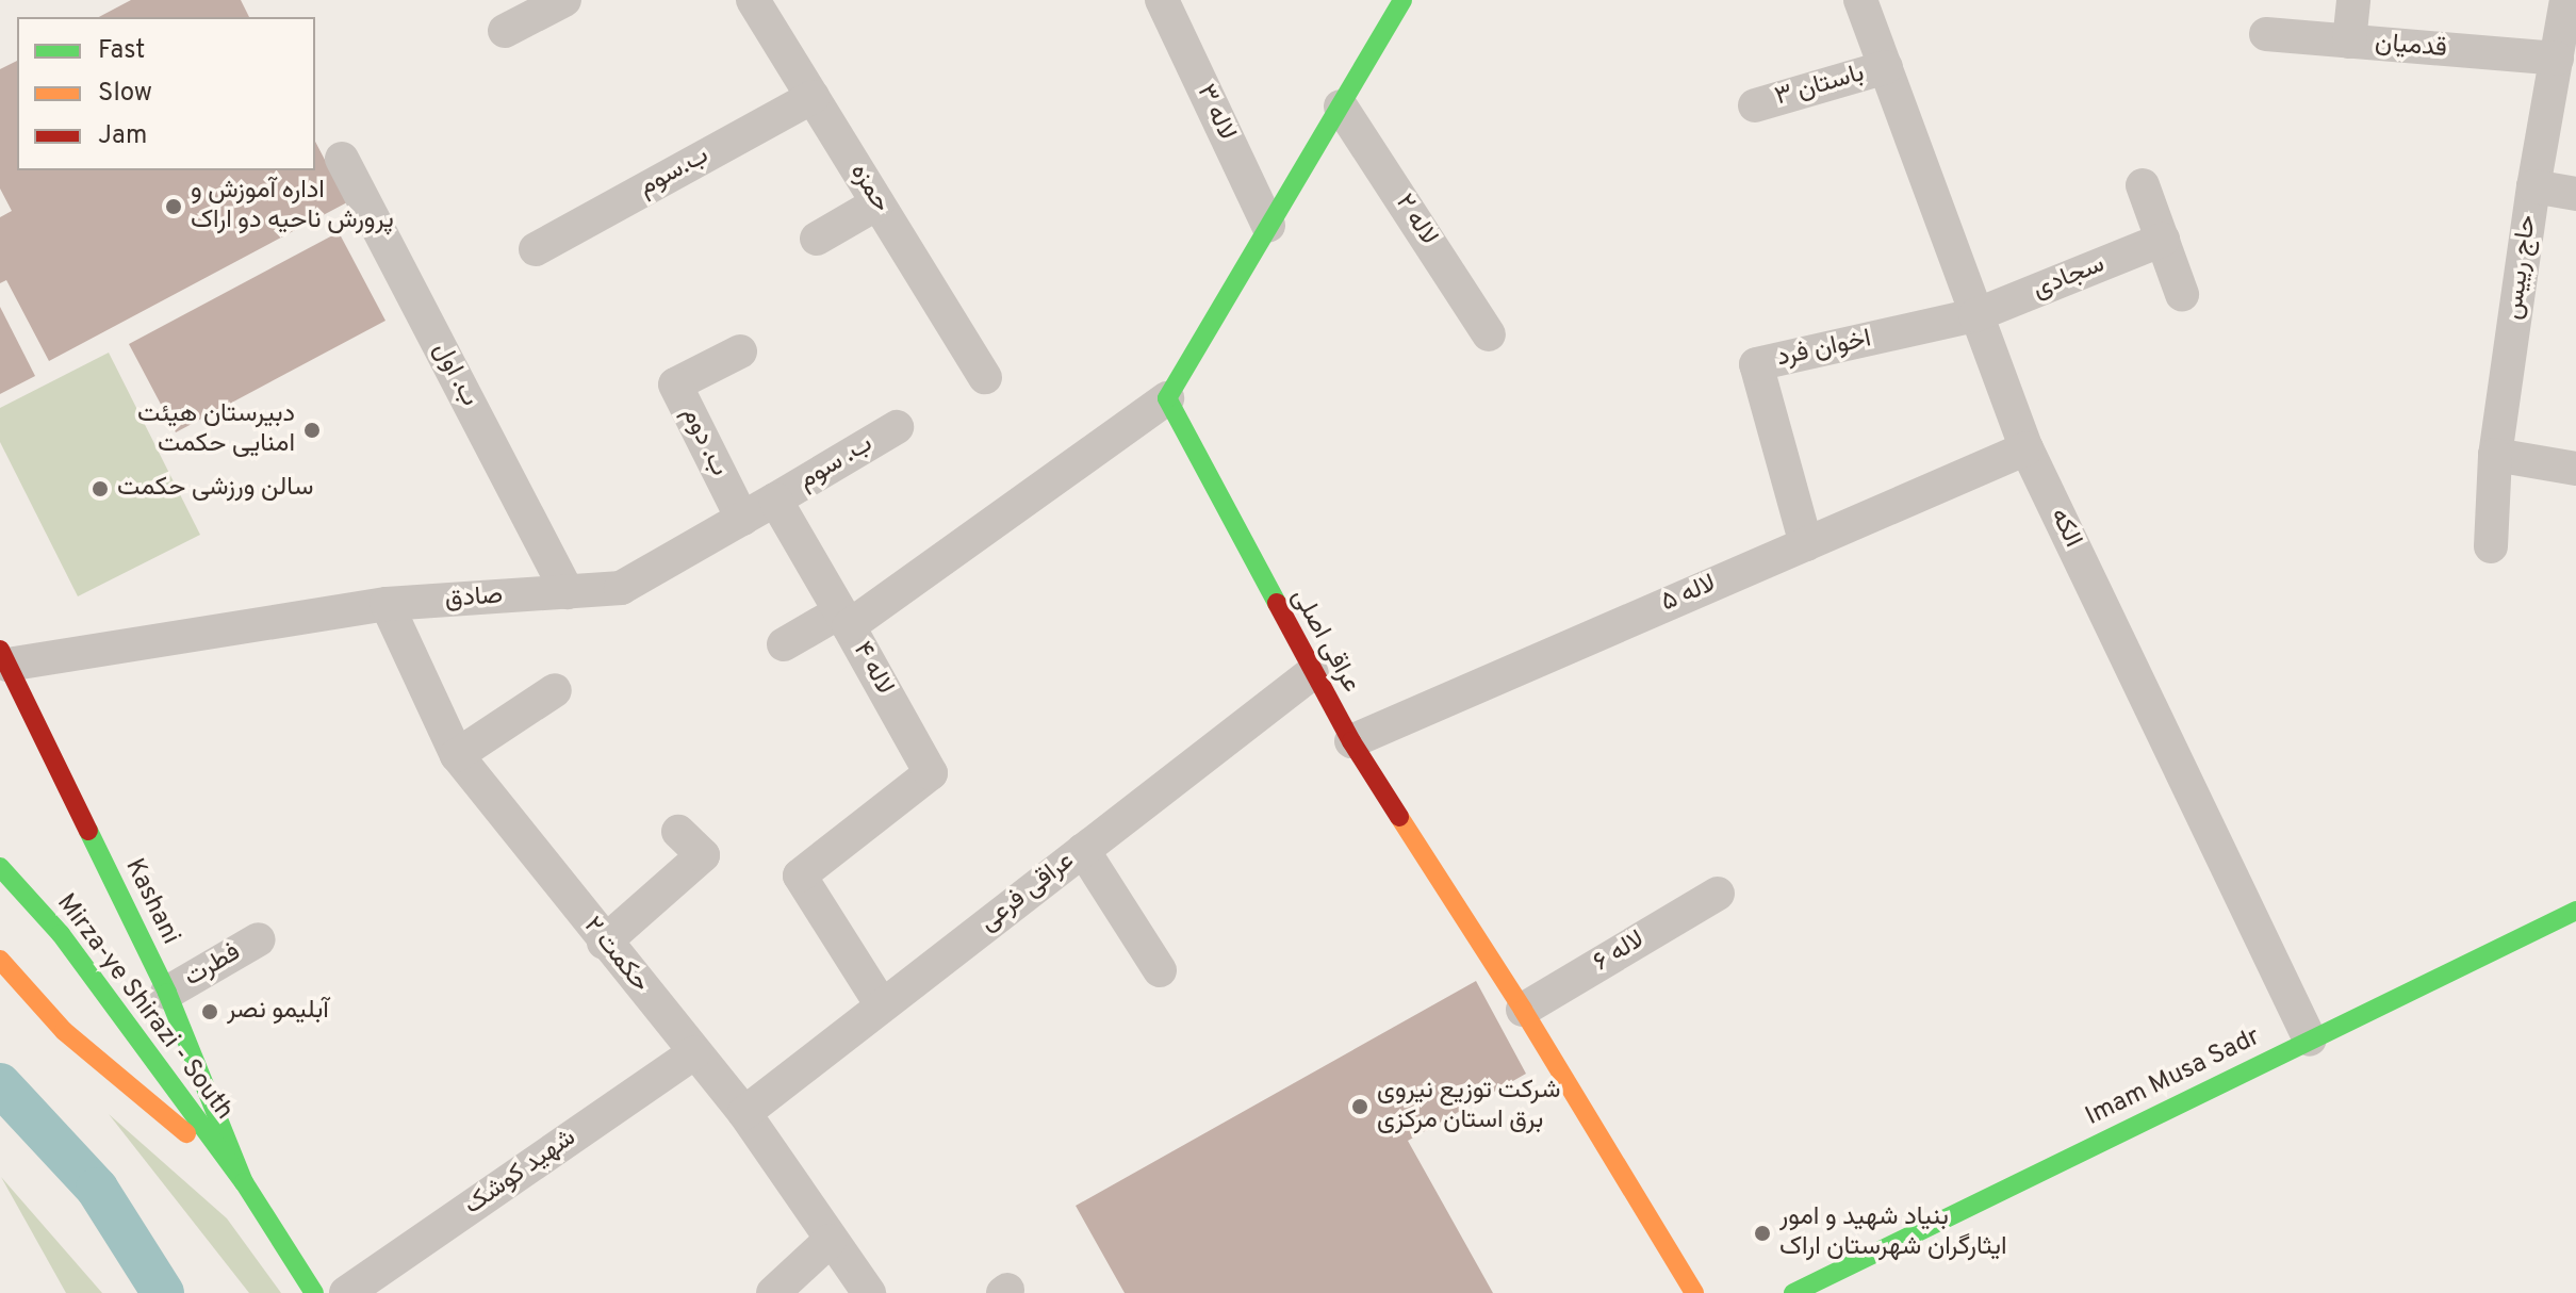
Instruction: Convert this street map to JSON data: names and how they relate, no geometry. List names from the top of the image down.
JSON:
{
  "streets": {
    "street": [
      "قدمیان",
      "باستان ۳",
      "لاله ۳",
      "ب.سوم",
      "حمزه",
      "لاله ۲",
      "حاج رییس",
      "سجادی",
      "اخوان فرد",
      "ب. اول",
      "ب. دوم",
      "ب. سوم",
      "الکه",
      "لاله ۵",
      "صادق",
      "عراقی اصلی",
      "لاله ۴",
      "عراقی فرعی",
      "Kashani",
      "لاله ۶",
      "حکمت ۲",
      "فطرت",
      "Mirza-ye Shirazi - South",
      "Imam Musa Sadr",
      "شهید کوشک"
    ]
  },
  "crossings": [
    ["قدمیان", "حاج رییس"],
    ["باستان ۳", "الکه"],
    ["ب.سوم", "حمزه"],
    ["سجادی", "اخوان فرد"],
    ["سجادی", "الکه"],
    ["اخوان فرد", "الکه"],
    ["اخوان فرد", "لاله ۵"],
    ["ب. اول", "صادق"],
    ["ب. دوم", "صادق"],
    ["ب. سوم", "صادق"],
    ["الکه", "لاله ۵"],
    ["الکه", "Imam Musa Sadr"],
    ["لاله ۵", "عراقی اصلی"],
    ["صادق", "Kashani"],
    ["صادق", "حکمت ۲"],
    ["عراقی اصلی", "لاله ۴"],
    ["عراقی اصلی", "عراقی فرعی"],
    ["عراقی اصلی", "لاله ۶"],
    ["لاله ۴", "عراقی فرعی"],
    ["عراقی فرعی", "حکمت ۲"],
    ["Kashani", "فطرت"],
    ["Kashani", "Mirza-ye Shirazi - South"],
    ["حکمت ۲", "شهید کوشک"]
  ],
  "places": [
    "اداره آموزش و پرورش ناحیه دو اراک",
    "دبیرستان هیئت امنایی حکمت",
    "سالن ورزشی حکمت",
    "آبلیمو نصر",
    "شرکت توزیع نیروی برق استان مرکزی",
    "بنیاد شهید و امور ایثارگران شهرستان اراک"
  ],
  "legend": ["Fast", "Slow", "Jam"]
}
